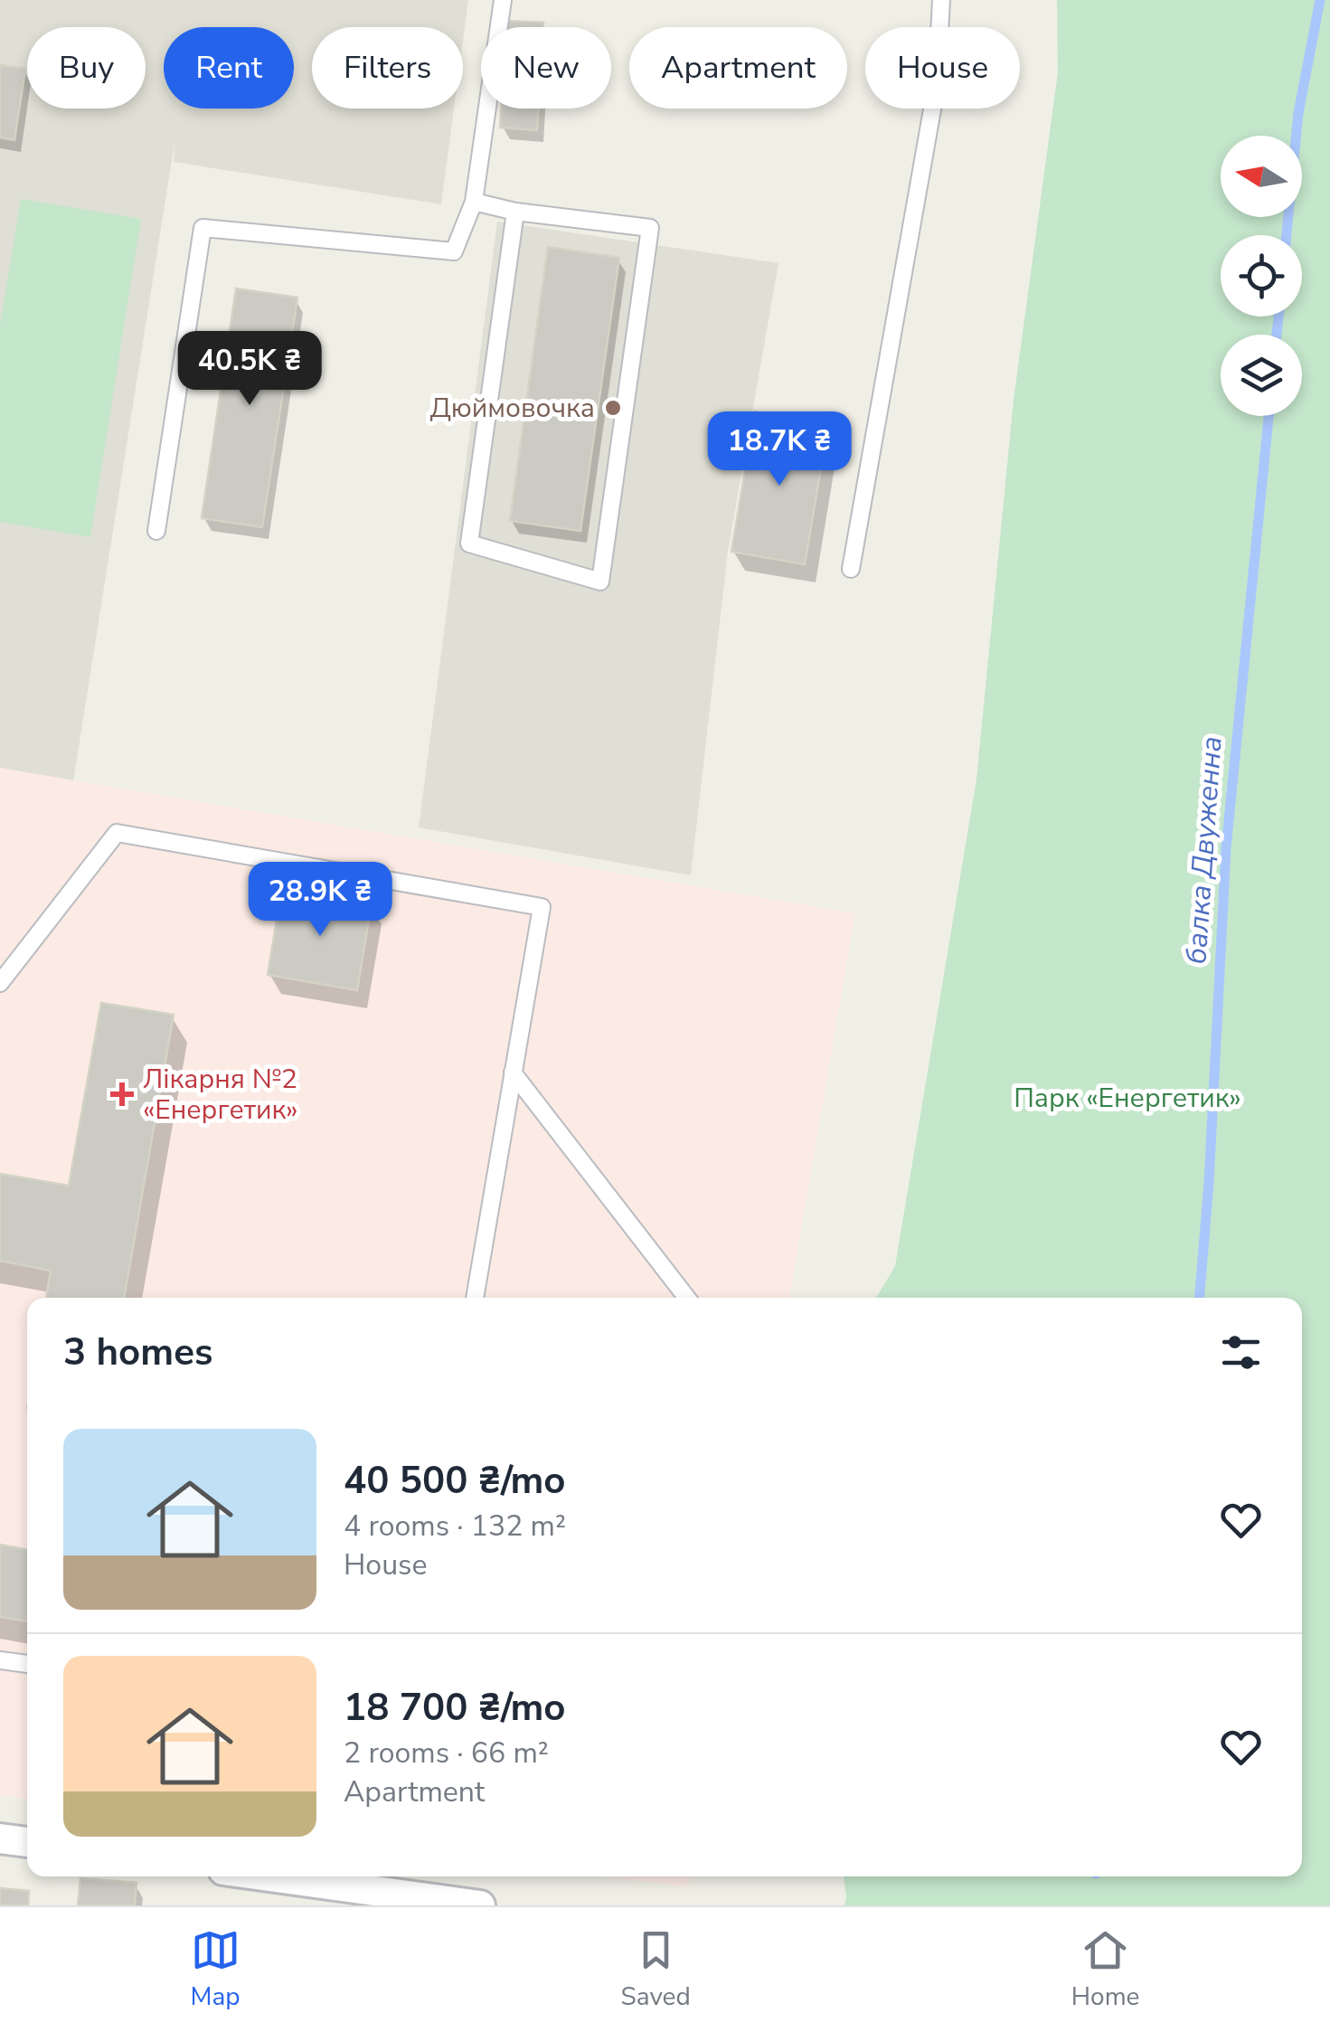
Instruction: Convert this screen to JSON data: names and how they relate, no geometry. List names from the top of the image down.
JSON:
{
  "water": ["балка Двуженна"],
  "parks": ["Парк «Енергетик»"],
  "places": {
    "other": ["Дюймовочка"],
    "health": ["Лікарня №2 «Енергетик»"]
  },
  "north": "left",
  "page": {
    "chip": [
      "Buy",
      "Rent",
      "Filters",
      "New",
      "Apartment",
      "House"
    ],
    "price": ["40.5K ₴", "18.7K ₴", "28.9K ₴"],
    "heading": "3 homes",
    "list": [
      {
        "name": "40 500 ₴/mo",
        "note": "4 rooms · 132 m² · House"
      },
      {
        "name": "18 700 ₴/mo",
        "note": "2 rooms · 66 m² · Apartment"
      }
    ],
    "tabs": ["Map", "Saved", "Home"]
  }
}
